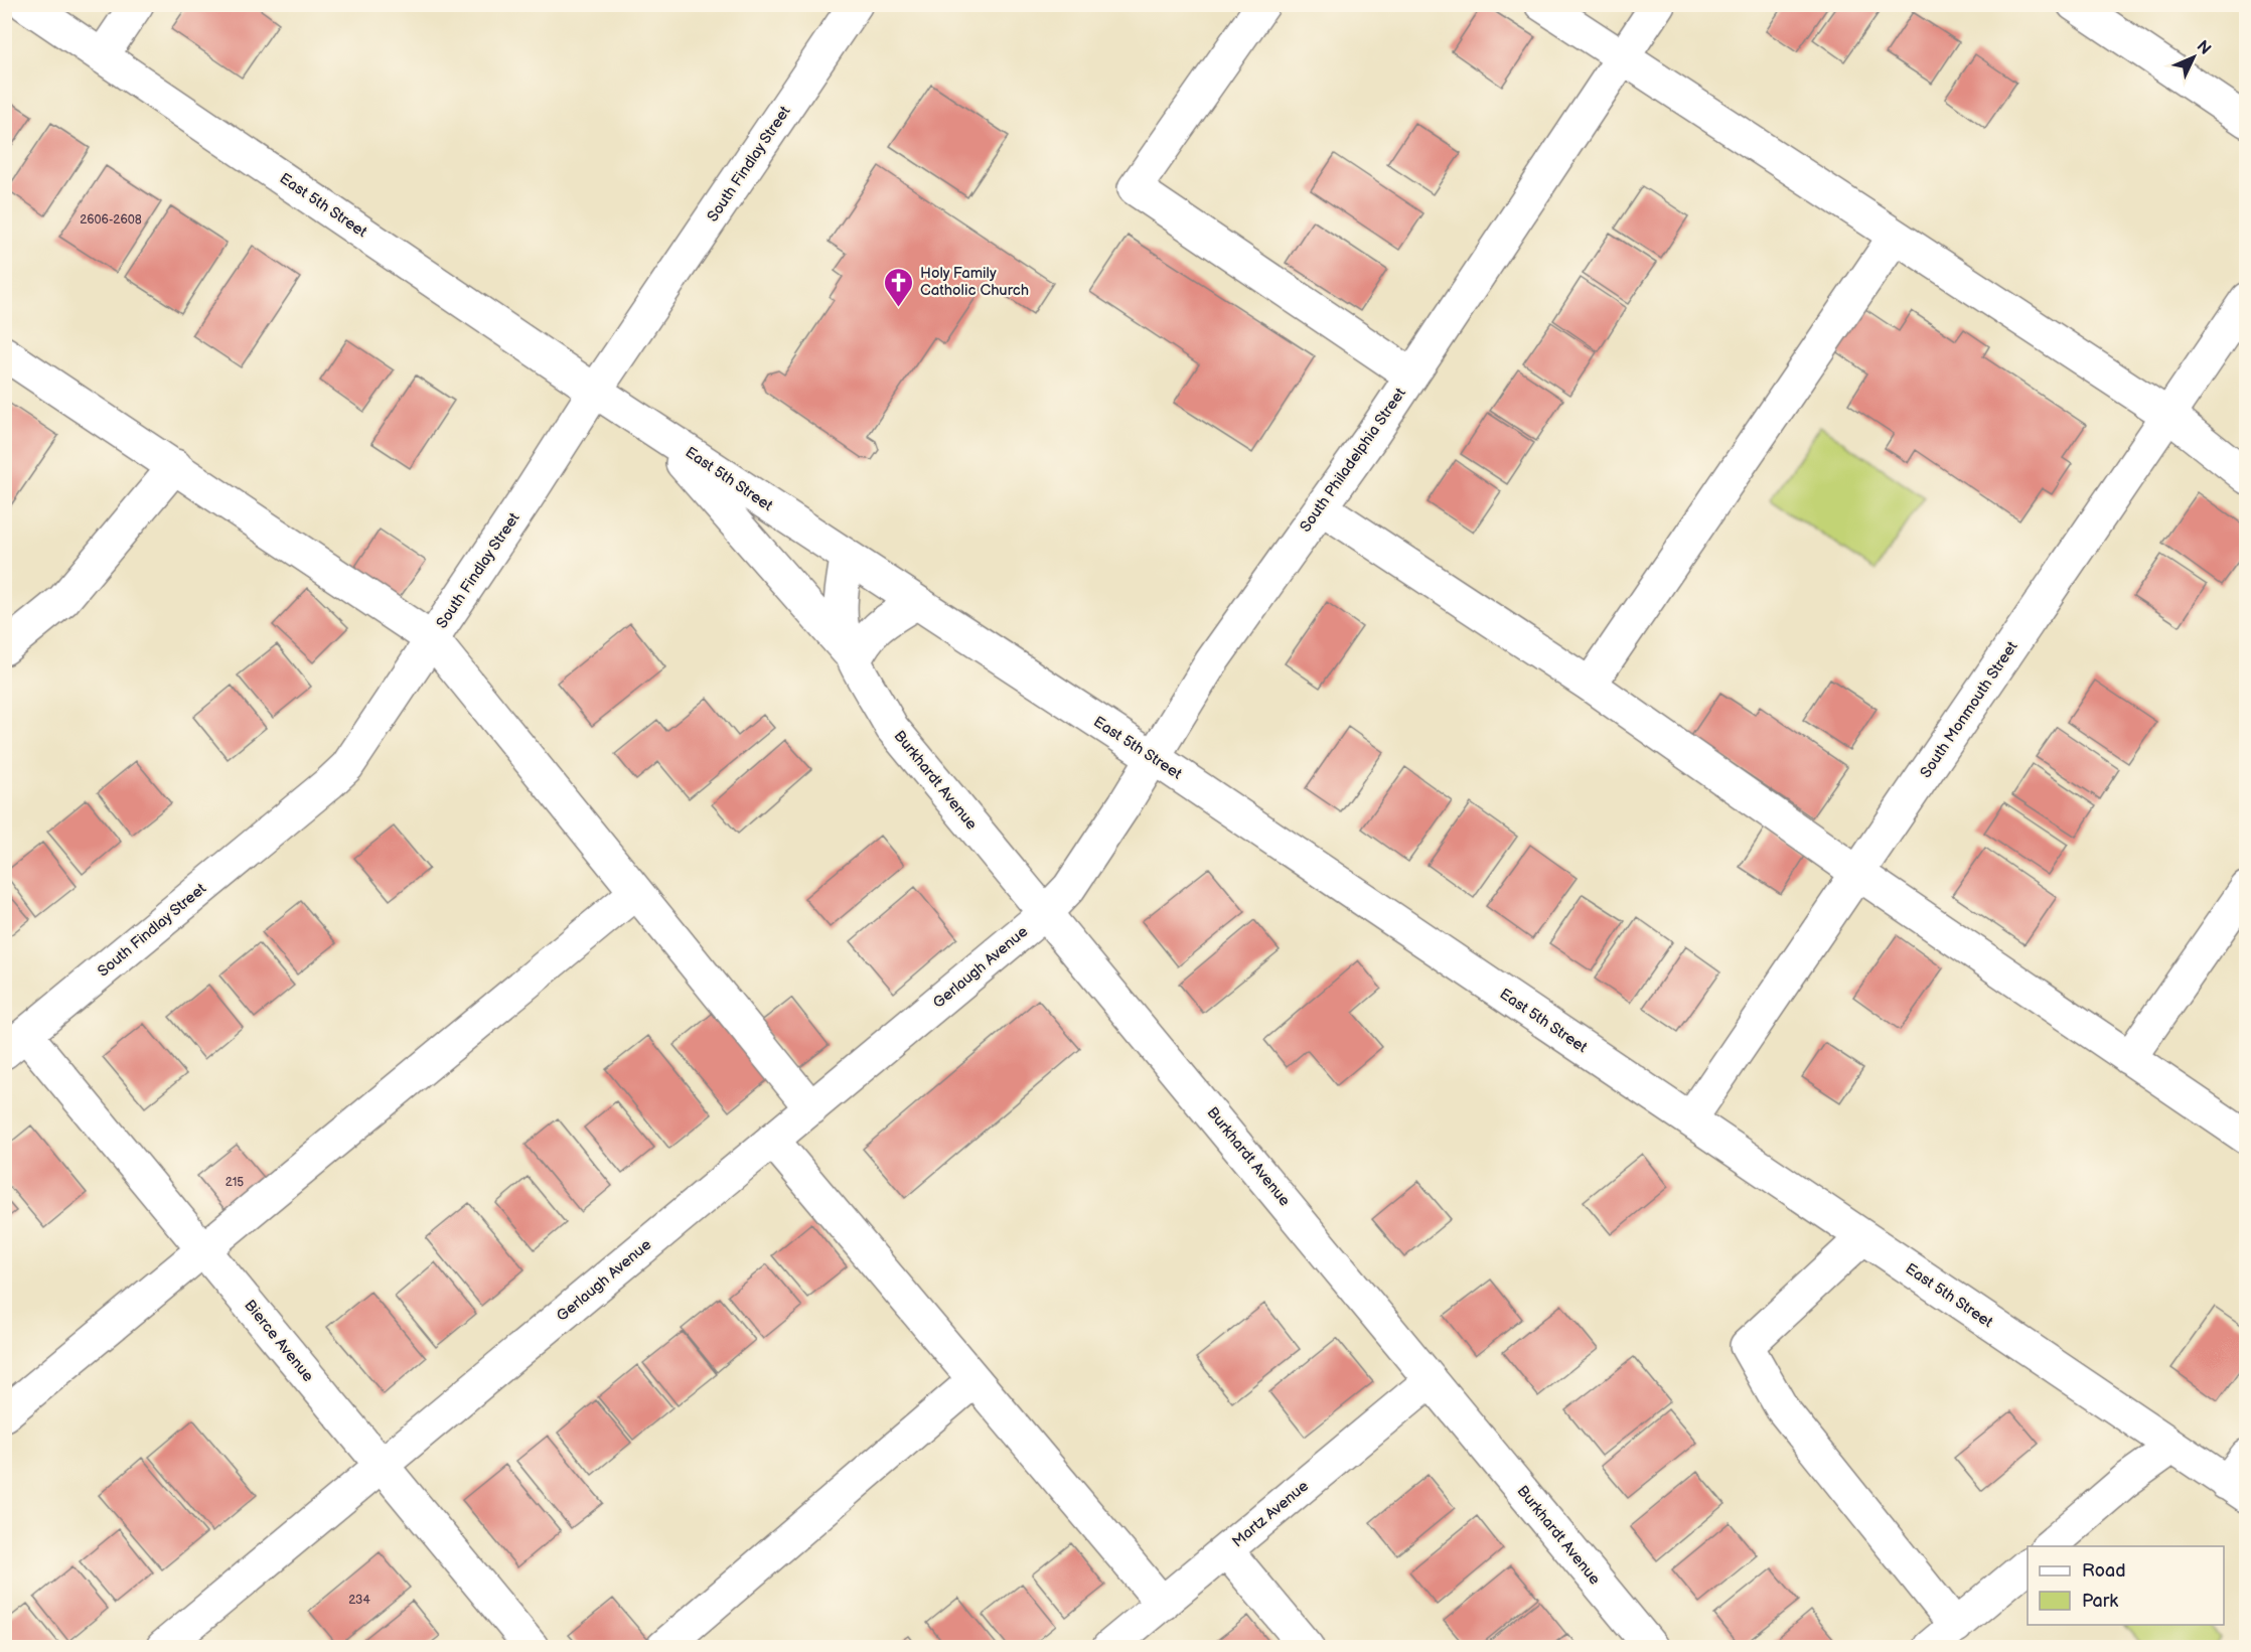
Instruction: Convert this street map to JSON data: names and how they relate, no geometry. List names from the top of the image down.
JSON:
{
  "streets": {
    "street": [
      "South Findlay Street",
      "East 5th Street",
      "South Philadelphia Street",
      "South Monmouth Street",
      "Burkhardt Avenue",
      "Gerlaugh Avenue",
      "Bierce Avenue",
      "Martz Avenue"
    ]
  },
  "crossings": [
    ["South Findlay Street", "East 5th Street"],
    ["South Findlay Street", "Bierce Avenue"],
    ["East 5th Street", "South Philadelphia Street"],
    ["East 5th Street", "South Monmouth Street"],
    ["East 5th Street", "Burkhardt Avenue"],
    ["South Philadelphia Street", "Burkhardt Avenue"],
    ["South Philadelphia Street", "Gerlaugh Avenue"],
    ["Burkhardt Avenue", "Gerlaugh Avenue"],
    ["Burkhardt Avenue", "Martz Avenue"],
    ["Gerlaugh Avenue", "Bierce Avenue"]
  ],
  "places": {
    "church": ["Holy Family Catholic Church"]
  },
  "house_numbers": ["2606-2608", "215", "234"],
  "legend": ["Road", "Park"],
  "north": "top right"
}
